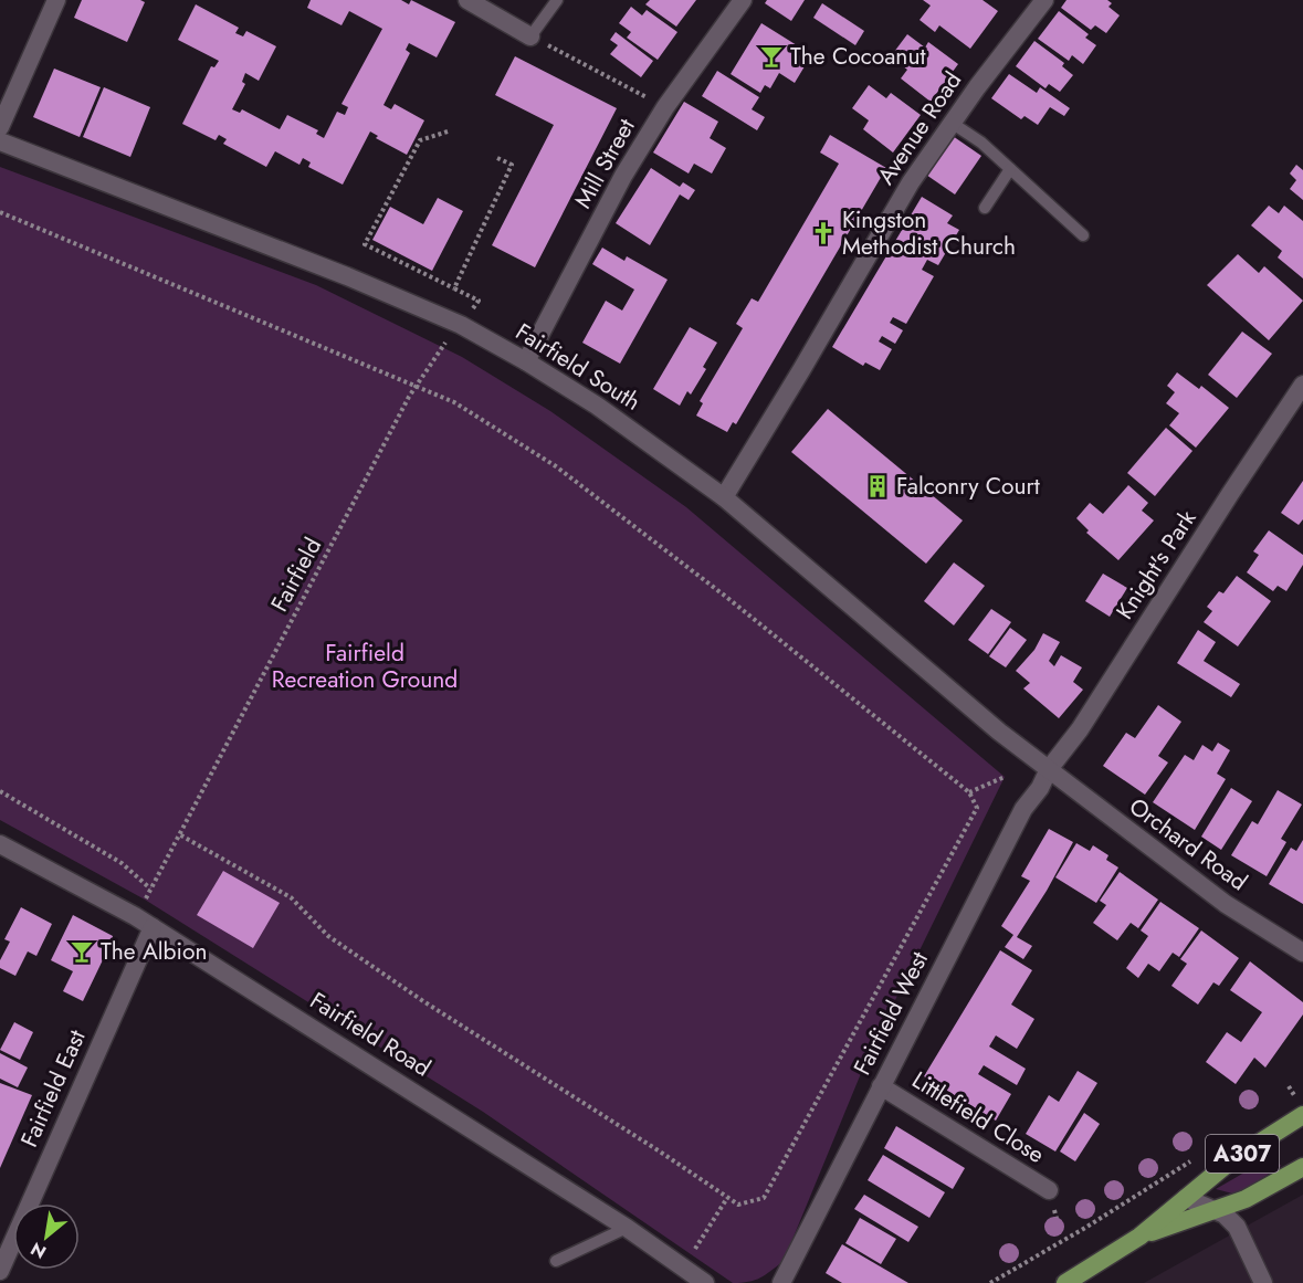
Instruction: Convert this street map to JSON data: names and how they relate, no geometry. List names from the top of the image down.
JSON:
{
  "streets": {
    "main road": ["A307"],
    "street": [
      "Avenue Road",
      "Mill Street",
      "Fairfield South",
      "Knight's Park",
      "Orchard Road",
      "Fairfield West",
      "Fairfield Road",
      "Fairfield East",
      "Littlefield Close"
    ],
    "path": ["Fairfield"]
  },
  "crossings": [
    ["Avenue Road", "Fairfield South"],
    ["Mill Street", "Fairfield South"],
    ["Fairfield South", "Knight's Park"],
    ["Fairfield South", "Fairfield"],
    ["Fairfield South", "Orchard Road"],
    ["Fairfield South", "Fairfield West"],
    ["Knight's Park", "Orchard Road"],
    ["Knight's Park", "Fairfield West"],
    ["Fairfield", "Fairfield Road"],
    ["Orchard Road", "Fairfield West"],
    ["Fairfield West", "Littlefield Close"],
    ["Fairfield Road", "Fairfield East"]
  ],
  "parks": ["Fairfield Recreation Ground"],
  "places": {
    "bar": ["The Cocoanut", "The Albion"],
    "church": ["Kingston Methodist Church"],
    "building": ["Falconry Court"]
  },
  "north": "bottom left"
}
